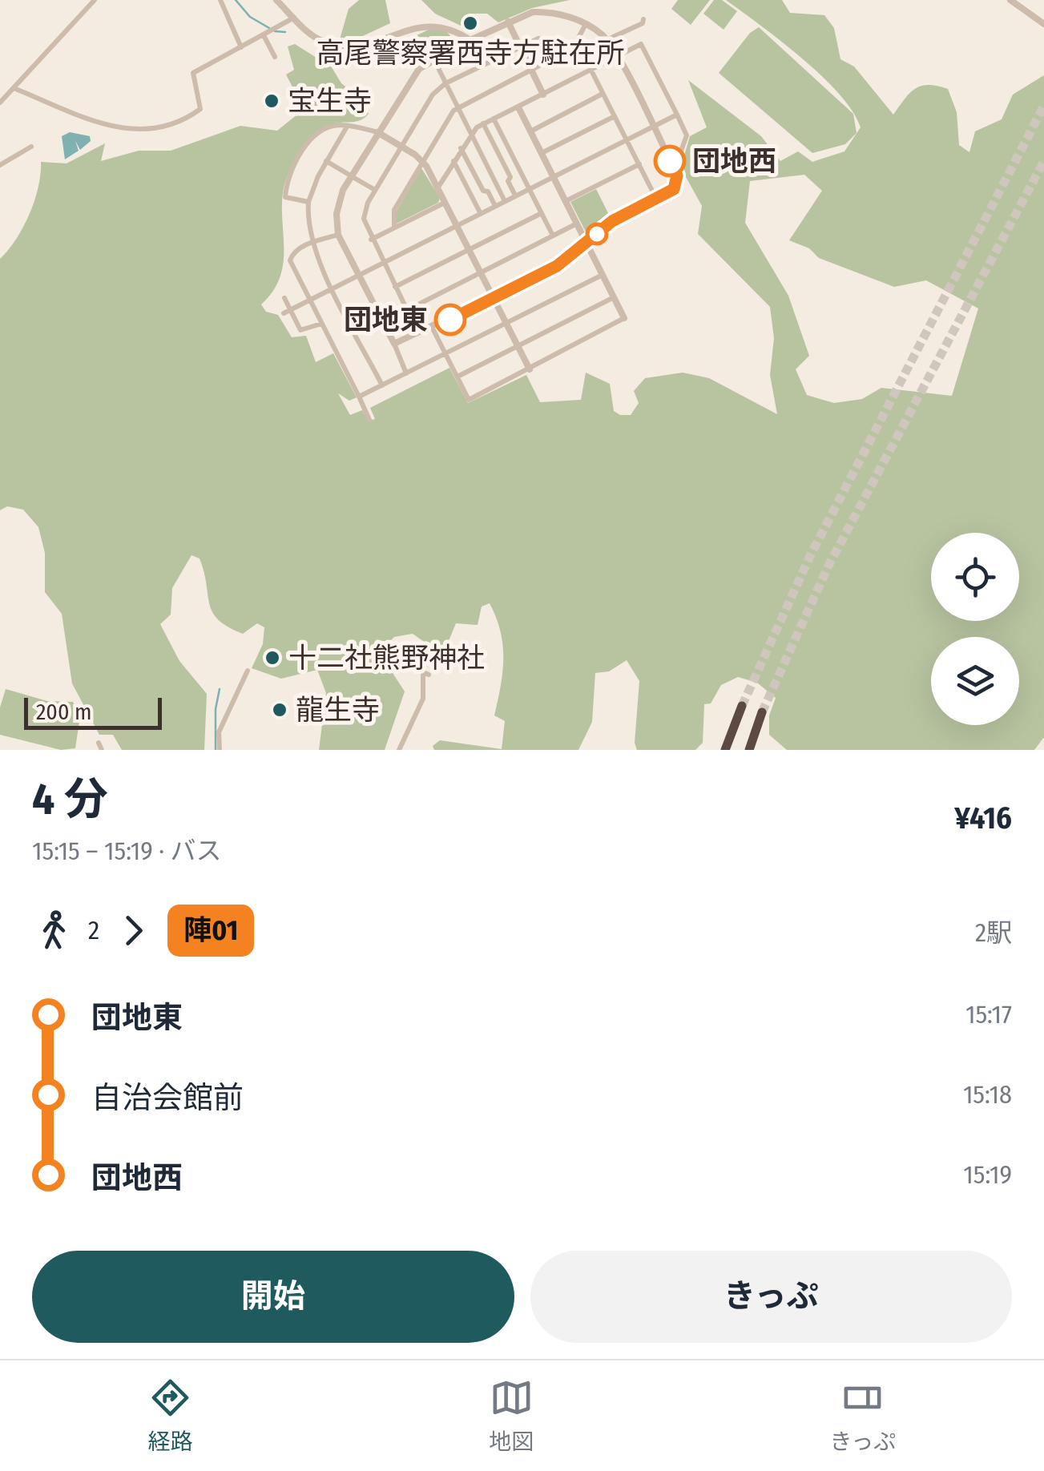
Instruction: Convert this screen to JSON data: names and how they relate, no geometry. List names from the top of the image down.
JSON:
{
  "places": [
    "高尾警察署西寺方駐在所",
    "宝生寺",
    "団地西",
    "団地東",
    "十二社熊野神社",
    "龍生寺"
  ],
  "lines": ["bus line 陣01"],
  "scale_bar": "200 m",
  "page": {
    "scale": "200 m",
    "heading": ["4 分", "15:15 – 15:19 · バス", "¥416"],
    "legs": ["2", "陣01", "2駅"],
    "list": [
      {
        "name": "団地東",
        "value": "15:17"
      },
      {
        "name": "自治会館前",
        "value": "15:18"
      },
      {
        "name": "団地西",
        "value": "15:19"
      }
    ],
    "buttons": ["開始", "きっぷ"],
    "tabs": ["経路", "地図", "きっぷ"]
  }
}
